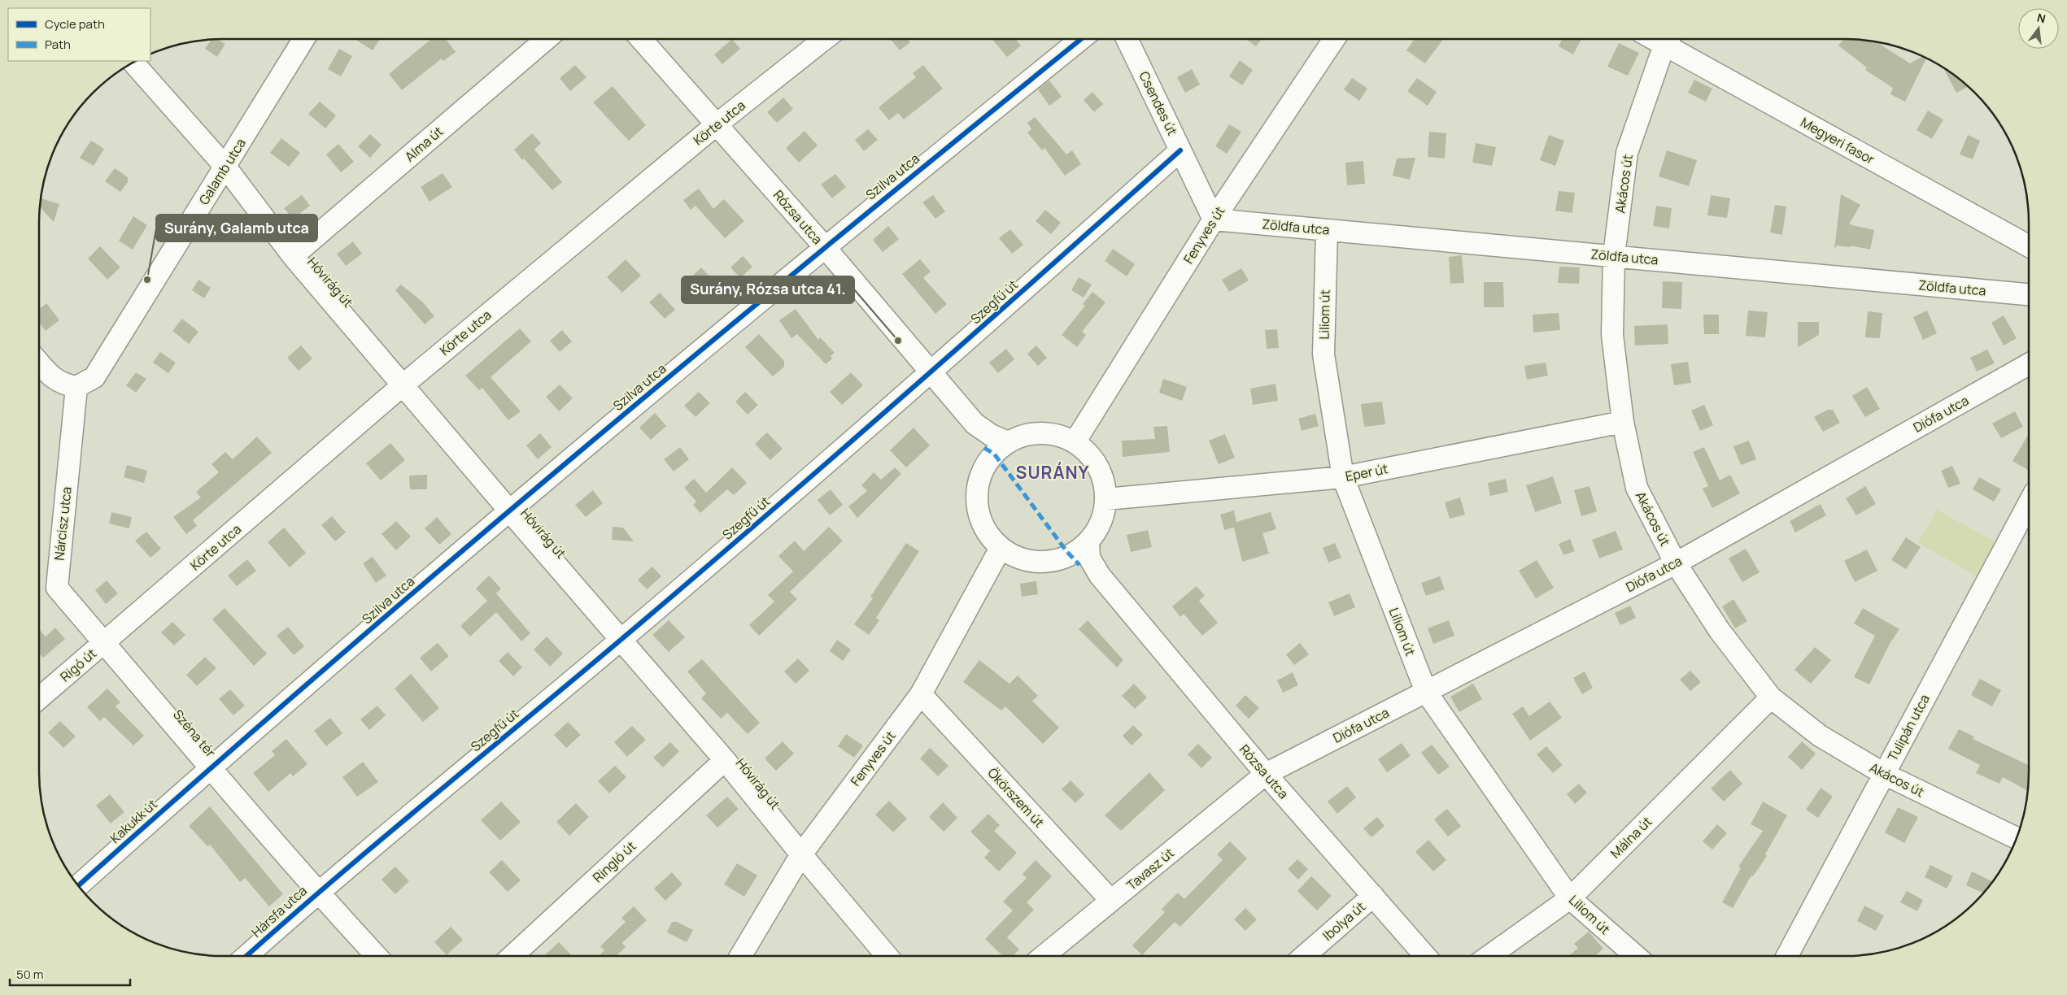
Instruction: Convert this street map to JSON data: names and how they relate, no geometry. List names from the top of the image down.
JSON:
{
  "streets": {
    "street": [
      "Csendes út",
      "Körte utca",
      "Megyeri fasor",
      "Alma út",
      "Galamb utca",
      "Szilva utca",
      "Akácos út",
      "Rózsa utca",
      "Zöldfa utca",
      "Fenyves út",
      "Hóvirág út",
      "Szegfű út",
      "Liliom út",
      "Diófa utca",
      "Eper út",
      "Nárcisz utca",
      "Rigó út",
      "Tulipán utca",
      "Széna tér",
      "Ökörszem út",
      "Kakukk út",
      "Málna út",
      "Ringló út",
      "Tavasz út",
      "Hársfa utca",
      "Ibolya út"
    ]
  },
  "crossings": [
    ["Csendes út", "Zöldfa utca"],
    ["Csendes út", "Fenyves út"],
    ["Csendes út", "Szegfű út"],
    ["Körte utca", "Rózsa utca"],
    ["Körte utca", "Hóvirág út"],
    ["Körte utca", "Nárcisz utca"],
    ["Körte utca", "Rigó út"],
    ["Körte utca", "Széna tér"],
    ["Alma út", "Hóvirág út"],
    ["Galamb utca", "Hóvirág út"],
    ["Galamb utca", "Nárcisz utca"],
    ["Szilva utca", "Rózsa utca"],
    ["Szilva utca", "Hóvirág út"],
    ["Szilva utca", "Széna tér"],
    ["Szilva utca", "Kakukk út"],
    ["Akácos út", "Zöldfa utca"],
    ["Akácos út", "Diófa utca"],
    ["Akácos út", "Eper út"],
    ["Akácos út", "Tulipán utca"],
    ["Akácos út", "Málna út"],
    ["Rózsa utca", "Szegfű út"],
    ["Rózsa utca", "Diófa utca"],
    ["Rózsa utca", "Tavasz út"],
    ["Rózsa utca", "Ibolya út"],
    ["Zöldfa utca", "Fenyves út"],
    ["Zöldfa utca", "Liliom út"],
    ["Fenyves út", "Hóvirág út"],
    ["Fenyves út", "Eper út"],
    ["Fenyves út", "Ökörszem út"],
    ["Hóvirág út", "Szegfű út"],
    ["Hóvirág út", "Ringló út"],
    ["Szegfű út", "Széna tér"],
    ["Szegfű út", "Hársfa utca"],
    ["Liliom út", "Diófa utca"],
    ["Liliom út", "Eper út"],
    ["Liliom út", "Málna út"],
    ["Diófa utca", "Tavasz út"],
    ["Nárcisz utca", "Rigó út"],
    ["Nárcisz utca", "Széna tér"],
    ["Rigó út", "Széna tér"],
    ["Széna tér", "Kakukk út"],
    ["Széna tér", "Hársfa utca"],
    ["Ökörszem út", "Tavasz út"]
  ],
  "districts": ["SURÁNY"],
  "places": ["Surány, Galamb utca", "Surány, Rózsa utca 41."],
  "legend": ["Cycle path", "Path"],
  "scale_bar": "50 m",
  "north": "top"
}
